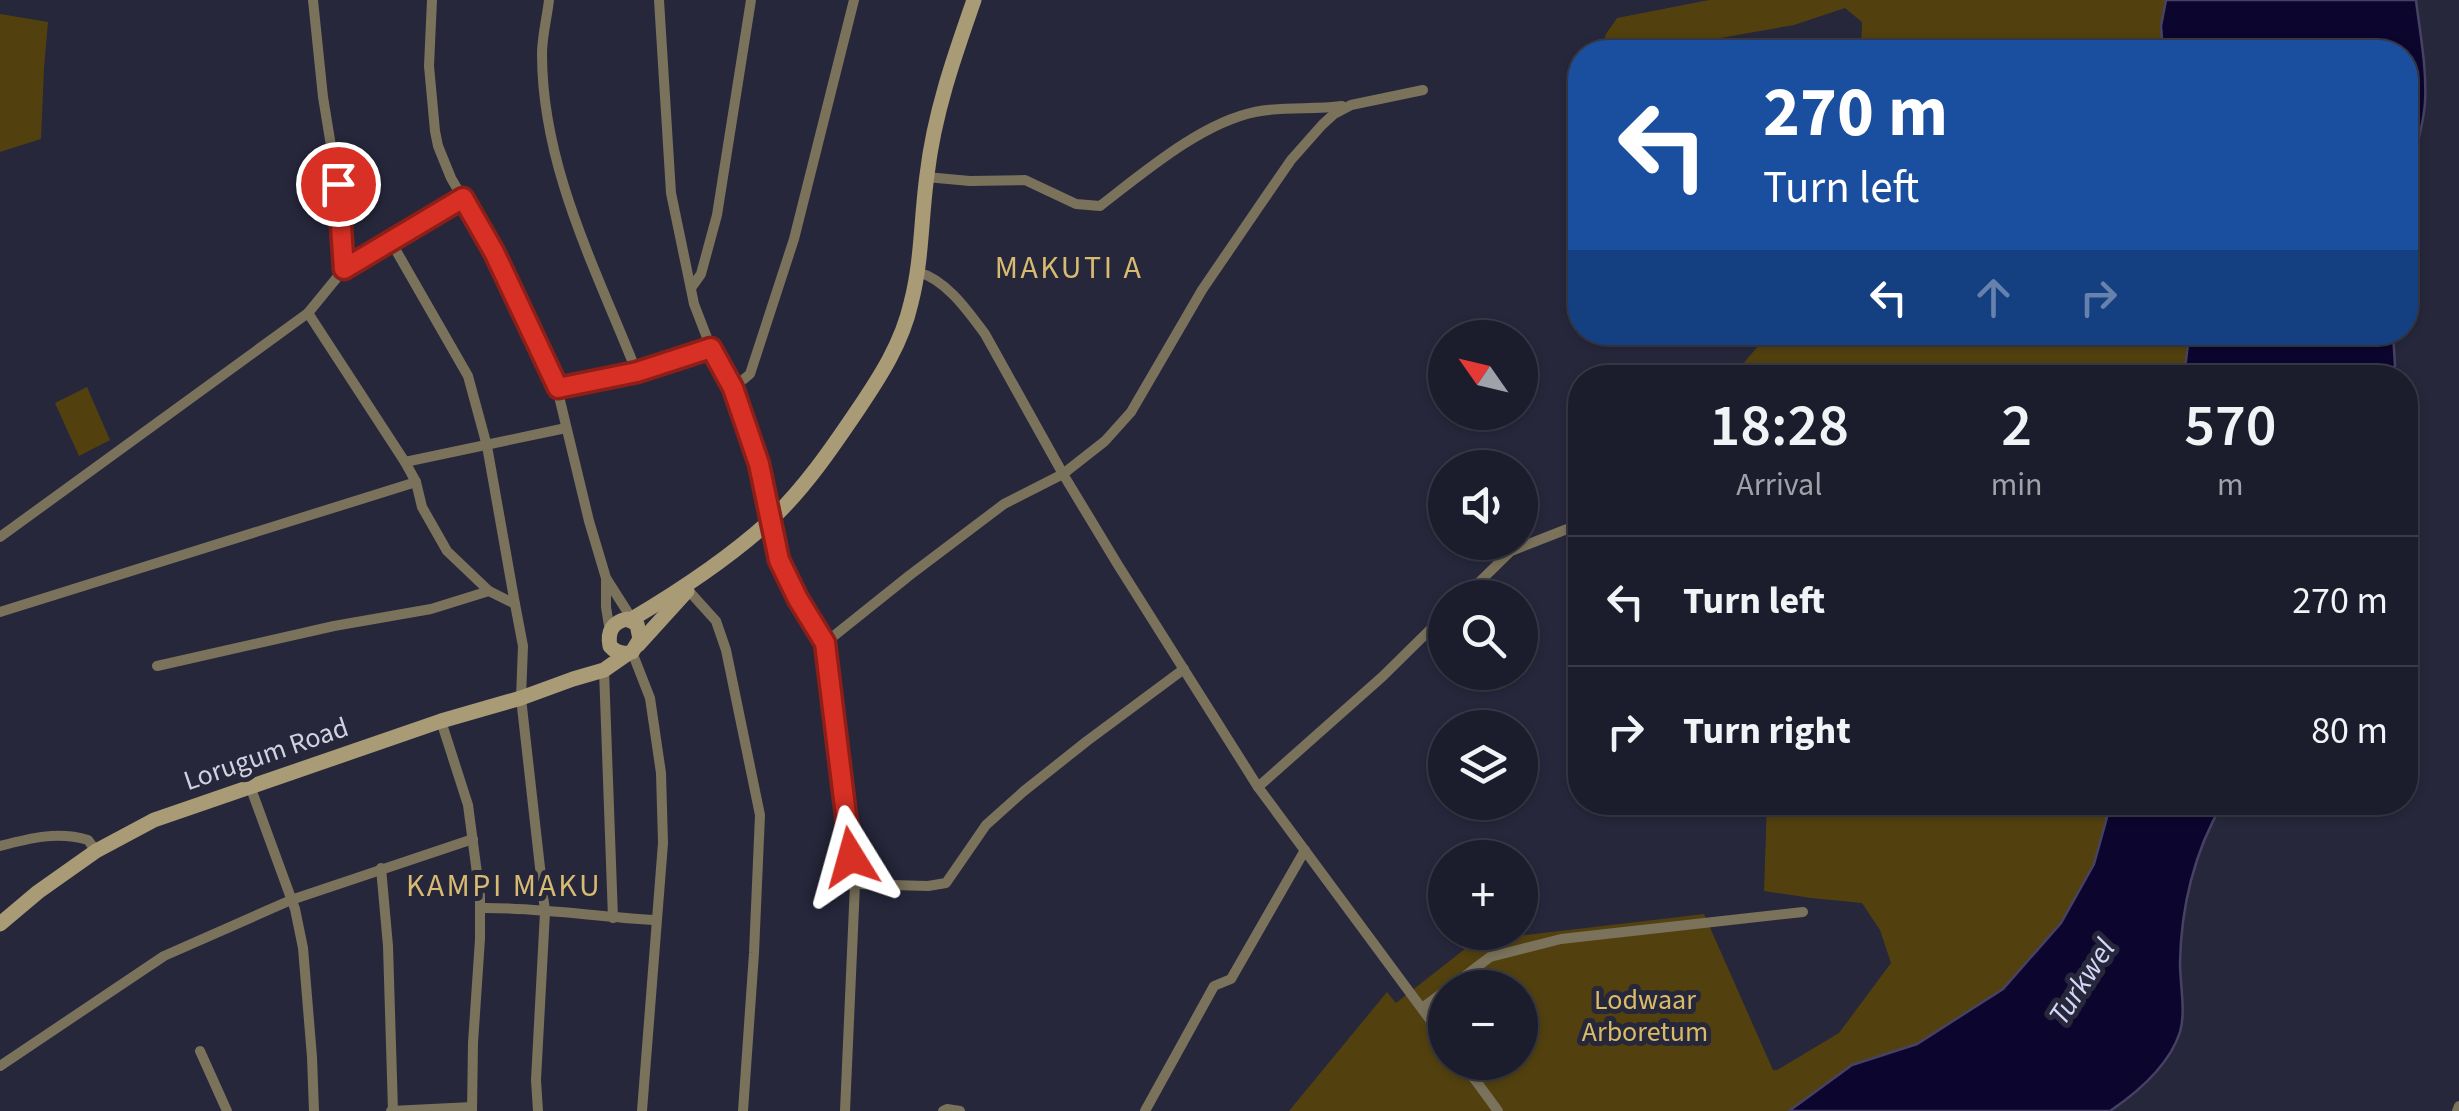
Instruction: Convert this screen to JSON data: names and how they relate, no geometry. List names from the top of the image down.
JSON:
{
  "streets": {
    "main road": ["Lorugum Road"]
  },
  "districts": ["MAKUTI A", "KAMPI MAKU"],
  "water": ["Turkwel"],
  "parks": ["Lodwaar Arboretum"],
  "north": "top left",
  "page": {
    "turn": ["270 m", "Turn left"],
    "map_buttons": ["+", "−"],
    "eta": [
      "18:28",
      "Arrival",
      "2",
      "min",
      "570",
      "m"
    ],
    "list": [
      {
        "name": "Turn left",
        "value": "270 m"
      },
      {
        "name": "Turn right",
        "value": "80 m"
      }
    ]
  }
}
